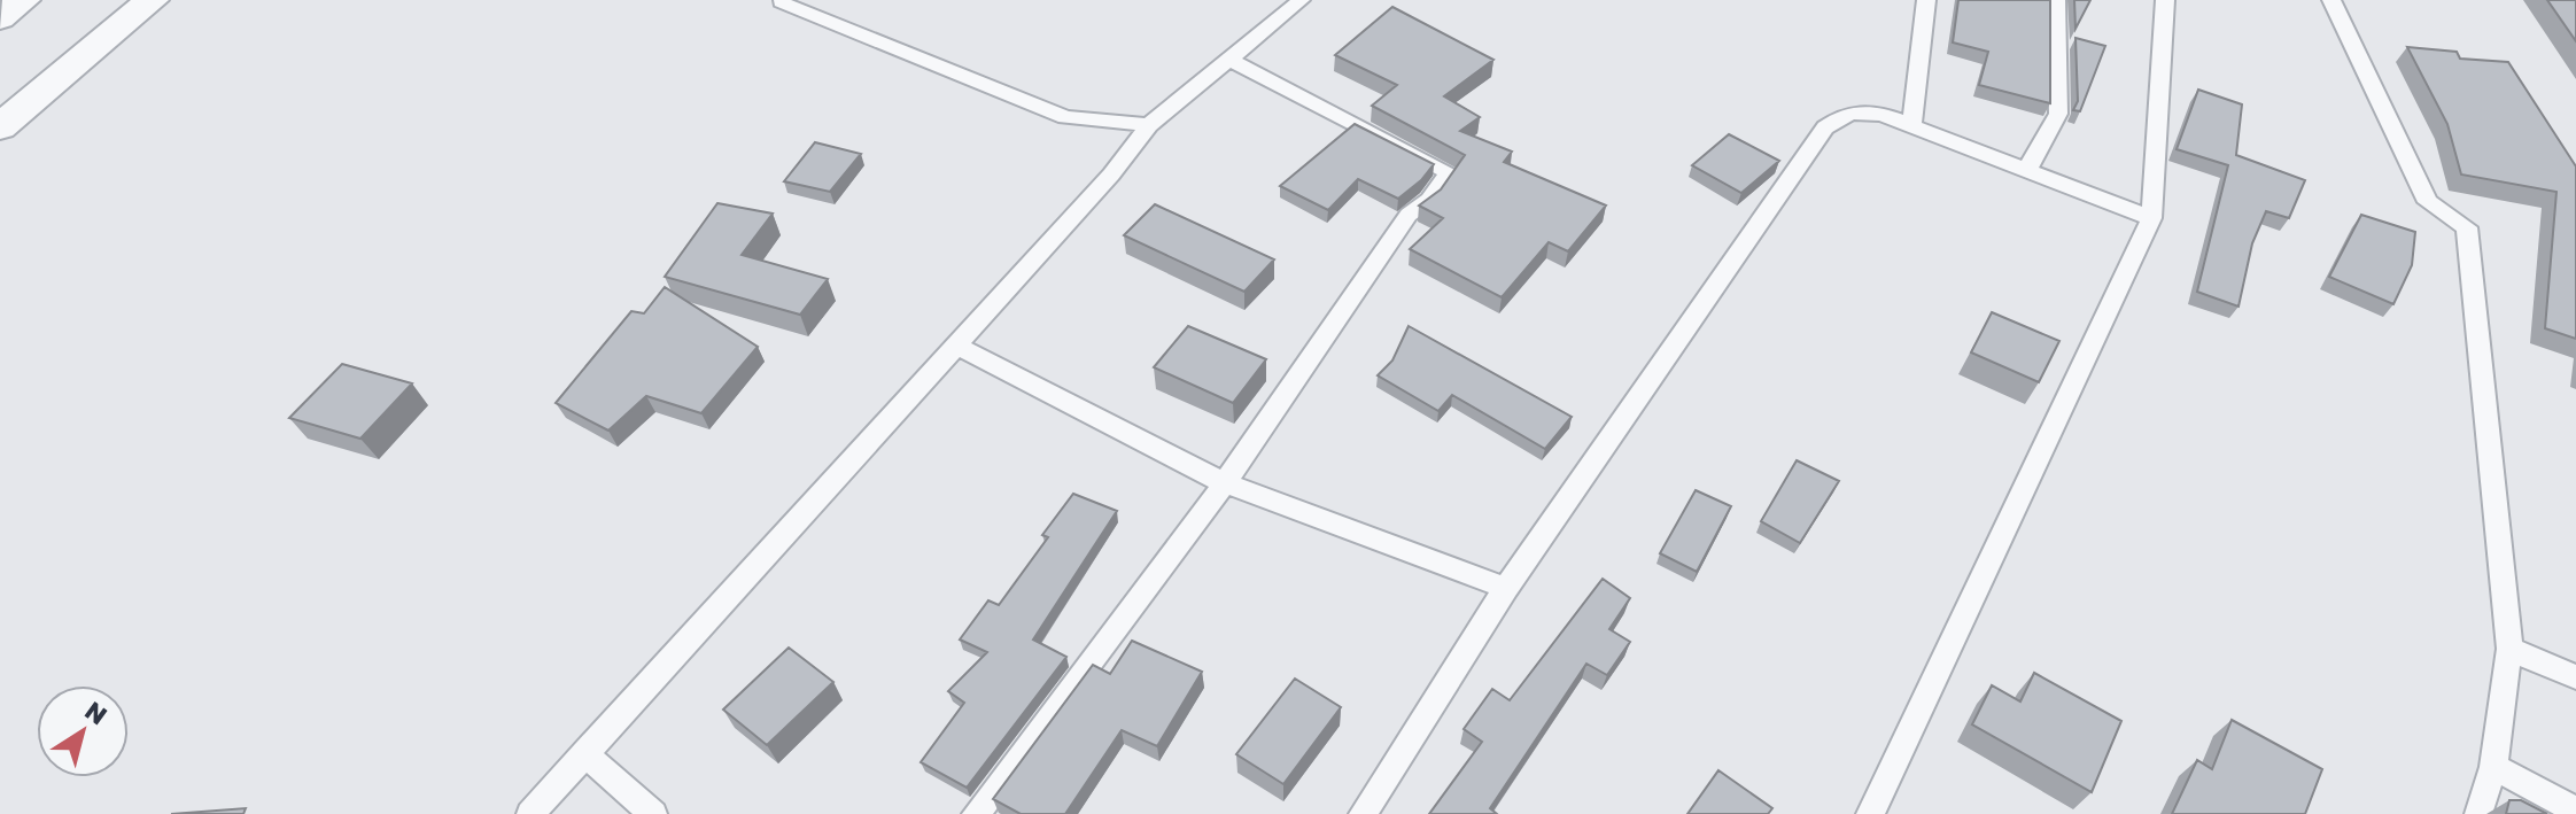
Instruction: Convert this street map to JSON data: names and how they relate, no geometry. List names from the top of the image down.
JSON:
{
  "north": "top right"
}
